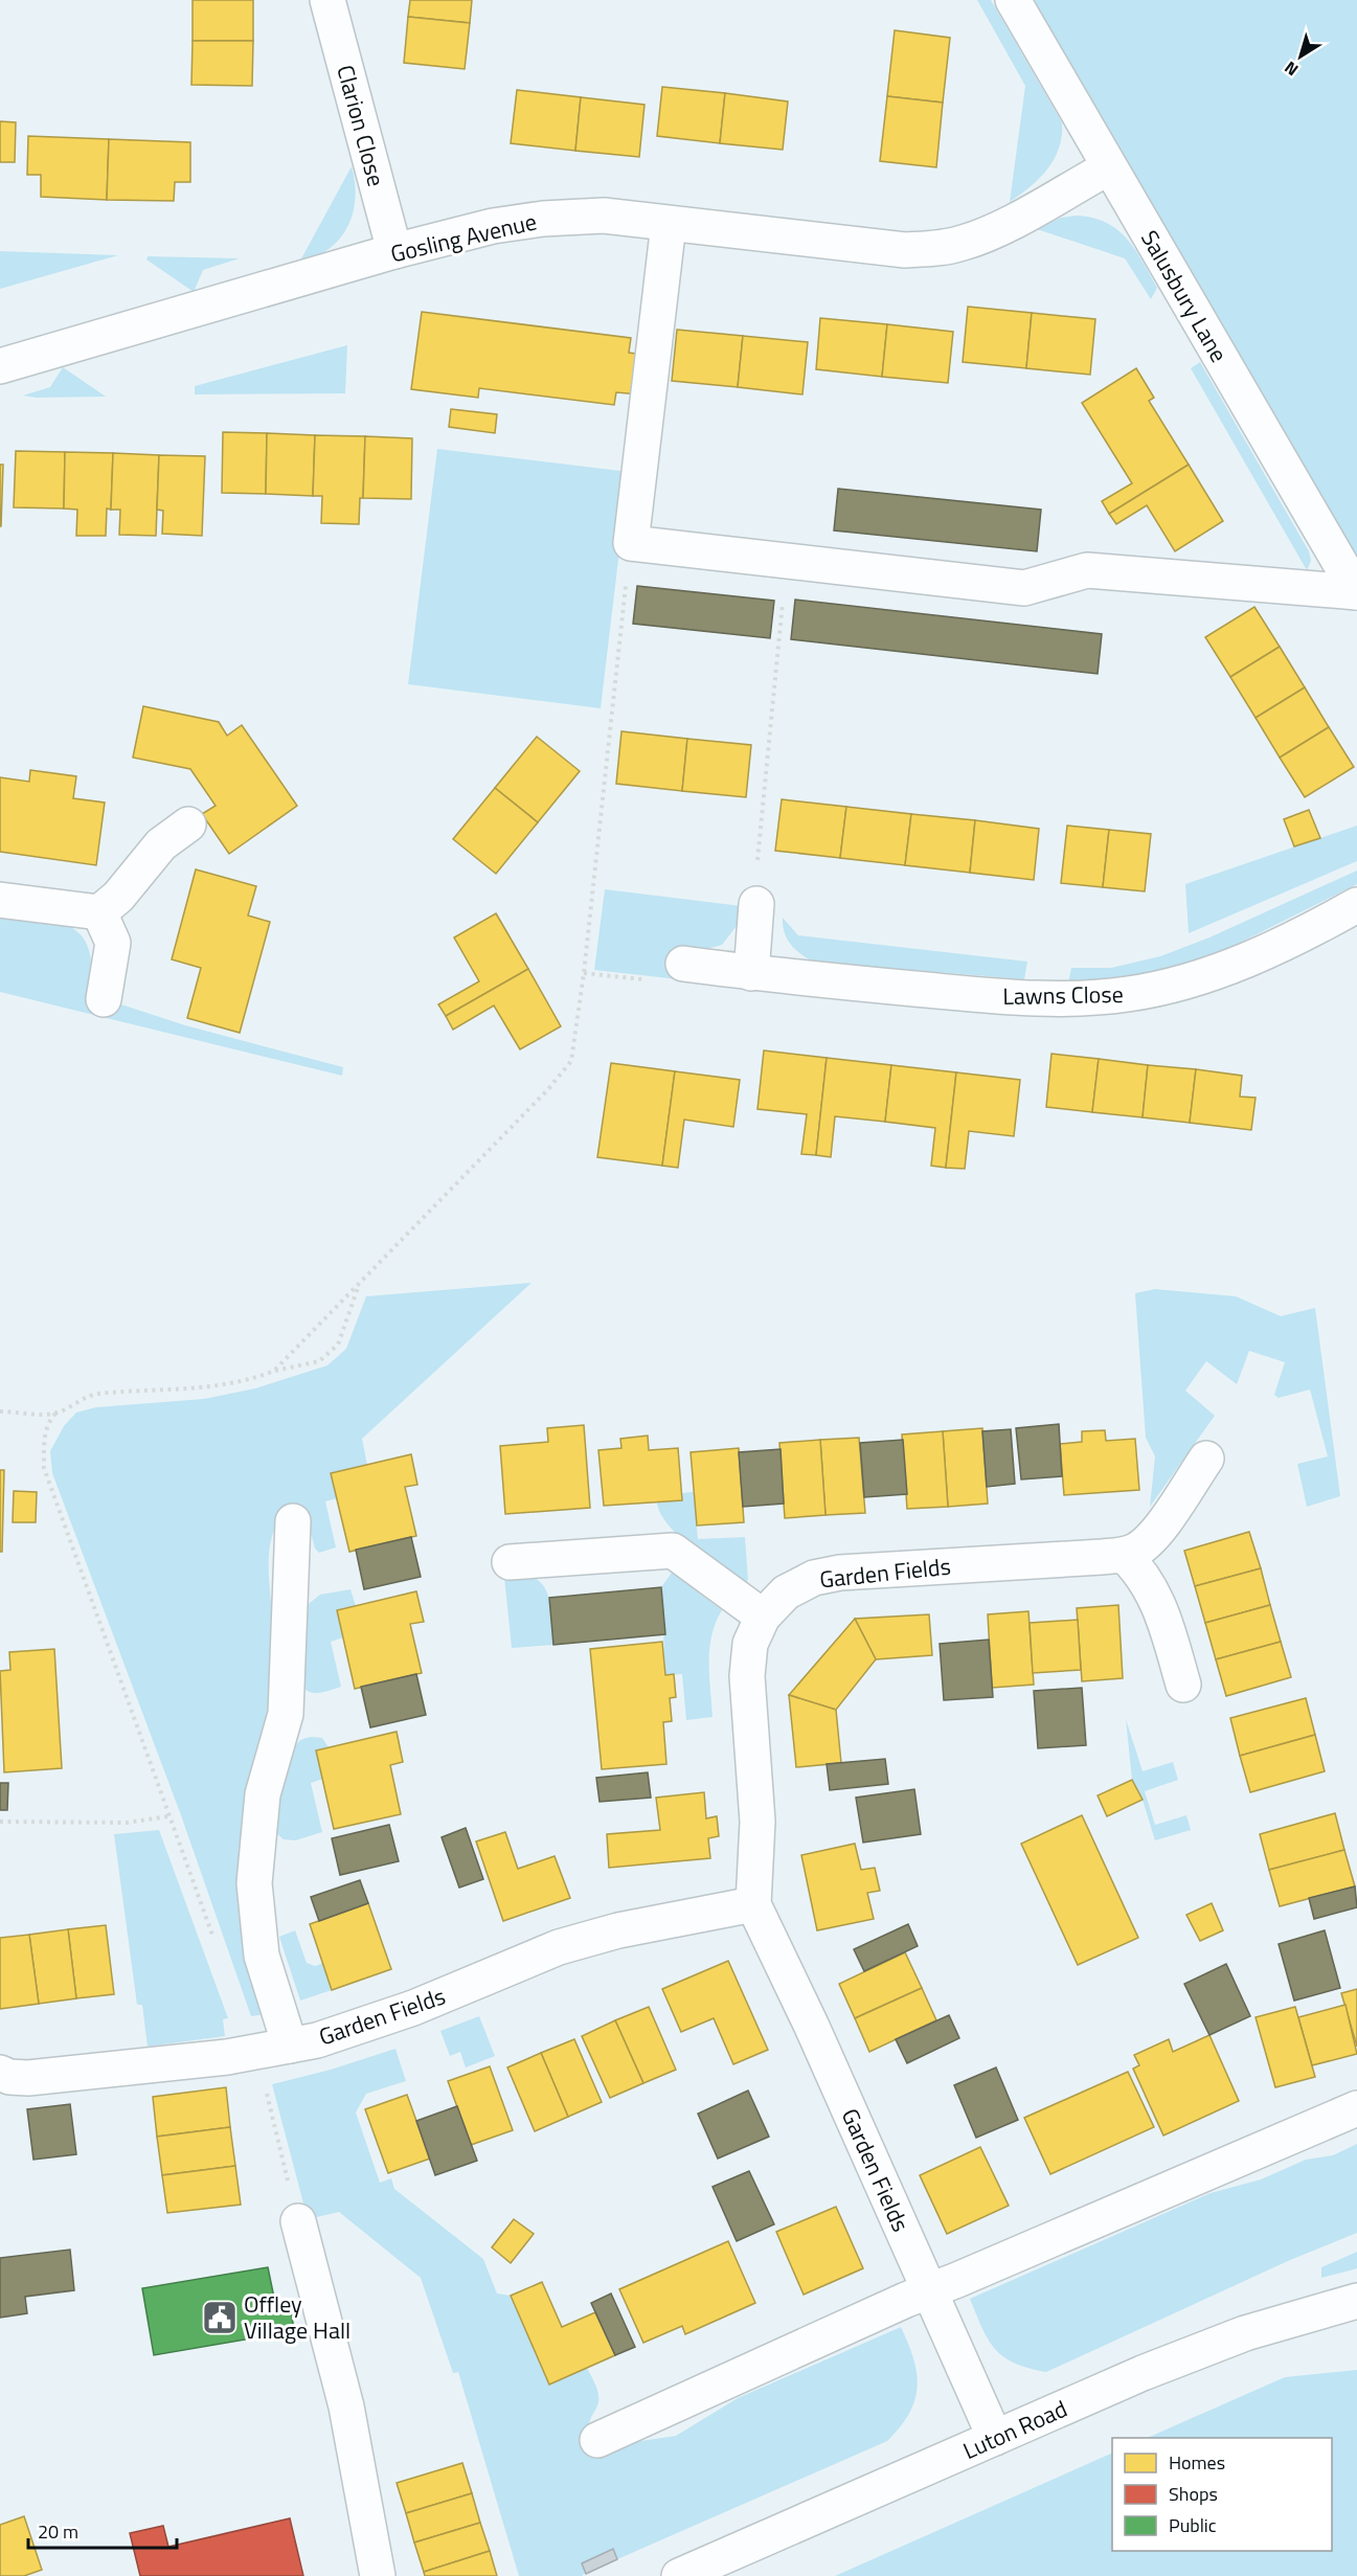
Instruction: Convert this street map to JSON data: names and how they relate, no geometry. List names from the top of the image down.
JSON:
{
  "streets": {
    "street": [
      "Clarion Close",
      "Gosling Avenue",
      "Salusbury Lane",
      "Lawns Close",
      "Garden Fields",
      "Luton Road"
    ]
  },
  "crossings": [
    ["Clarion Close", "Gosling Avenue"],
    ["Gosling Avenue", "Salusbury Lane"],
    ["Garden Fields", "Luton Road"]
  ],
  "places": {
    "public building": ["Offley Village Hall"]
  },
  "legend": ["Homes", "Shops", "Public"],
  "scale_bar": "20 m",
  "north": "bottom left"
}
